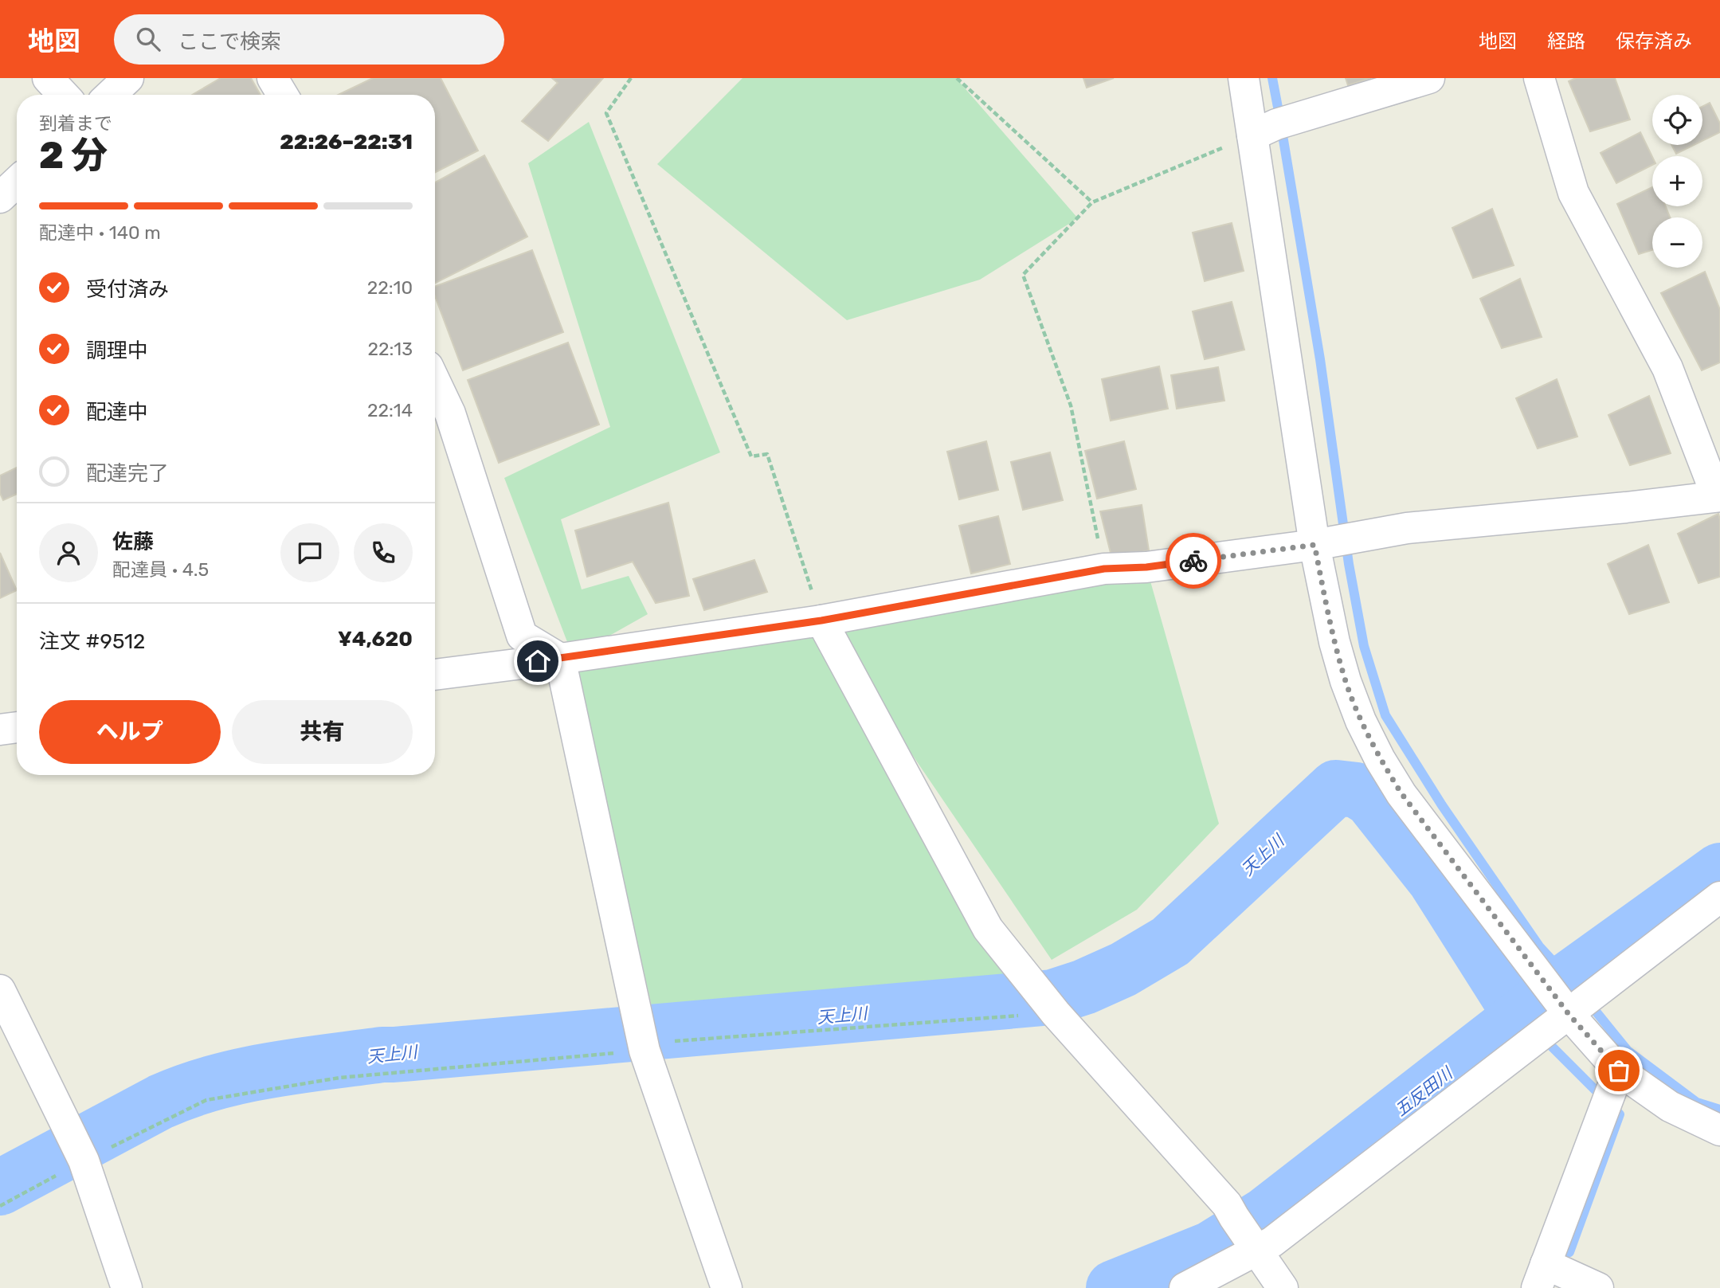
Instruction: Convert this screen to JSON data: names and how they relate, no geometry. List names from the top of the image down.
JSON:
{
  "water": ["天上川", "五反田川"],
  "page": {
    "header": "地図",
    "search": "ここで検索",
    "nav": ["地図", "経路", "保存済み"],
    "map_buttons": ["+", "−"],
    "heading": ["2 分", "到着まで", "22:26–22:31"],
    "panel": [
      "佐藤",
      "配達員 · 4.5",
      "注文 #9512",
      "¥4,620"
    ],
    "bar": "配達中 · 140 m",
    "list": [
      ["受付済み", "22:10"],
      ["調理中", "22:13"],
      ["配達中", "22:14"],
      "配達完了"
    ],
    "buttons": ["ヘルプ", "共有"]
  }
}
